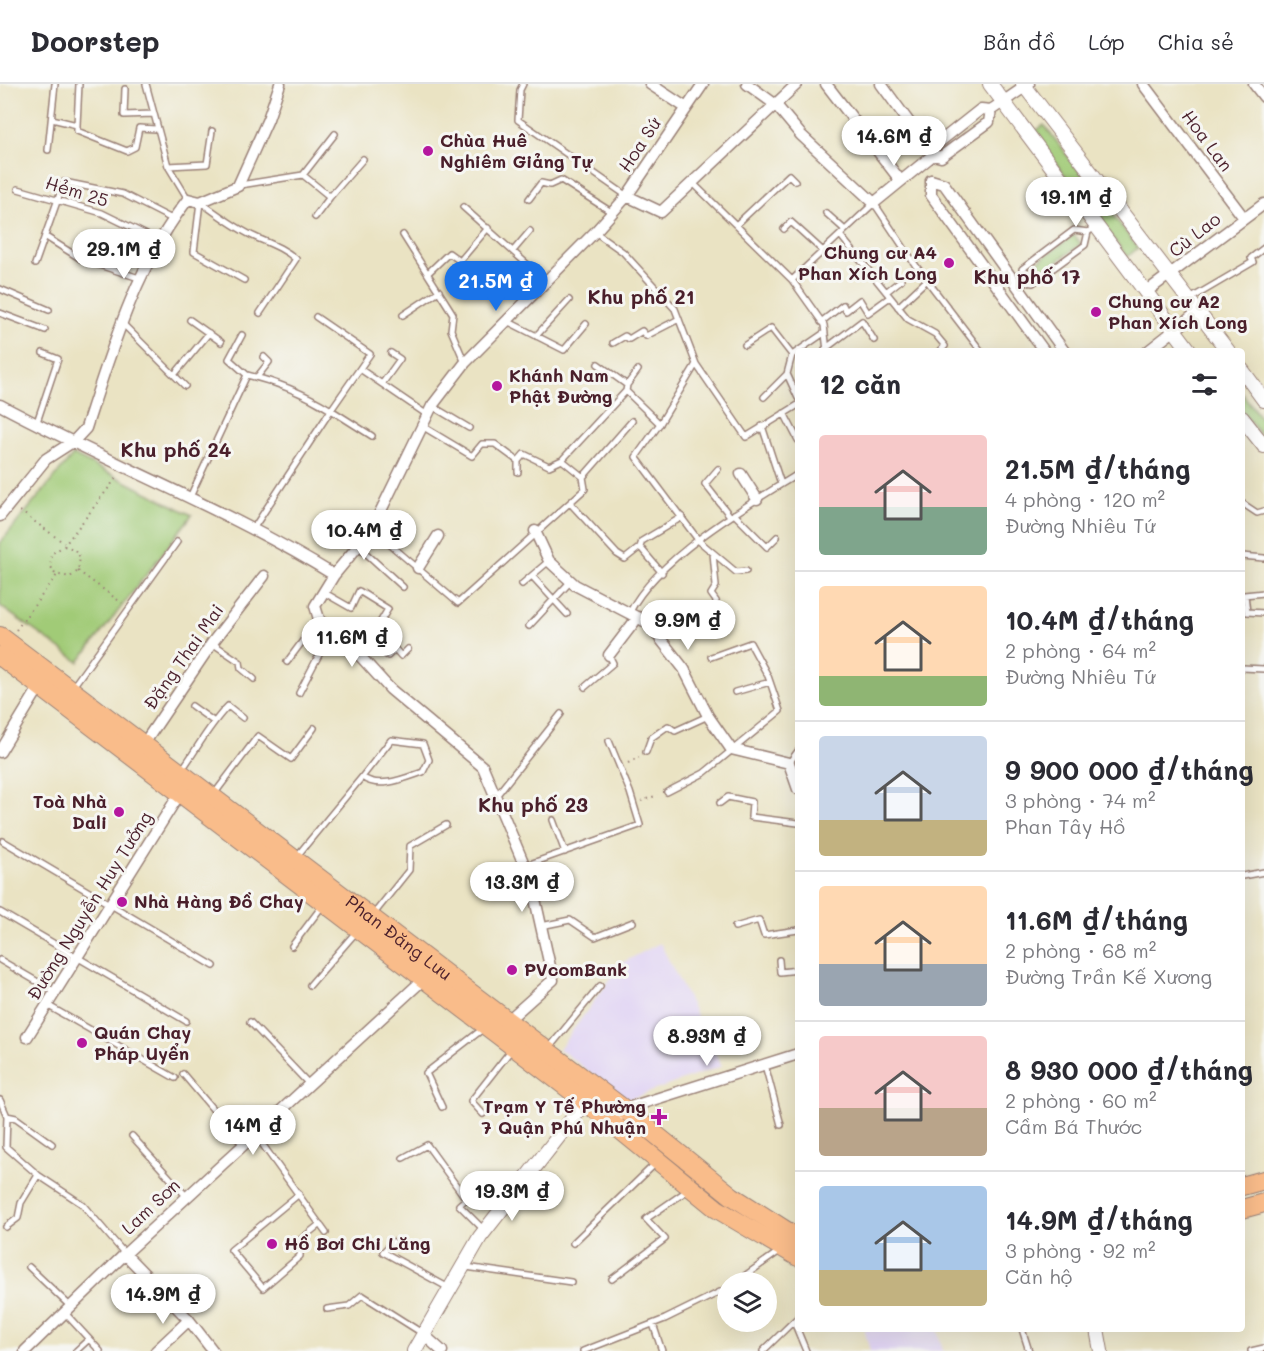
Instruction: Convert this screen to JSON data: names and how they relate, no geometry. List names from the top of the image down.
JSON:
{
  "streets": {
    "main road": ["Phan Đăng Lưu"],
    "street": [
      "Hoa Lan",
      "Hoa Sứ",
      "Cù Lao",
      "Đặng Thai Mai",
      "Đường Nguyễn Huy Tưởng",
      "Lam Sơn"
    ],
    "lane": ["Hẻm 25"]
  },
  "crossings": [
    ["Hoa Lan", "Cù Lao"],
    ["Đặng Thai Mai", "Phan Đăng Lưu"],
    ["Đường Nguyễn Huy Tưởng", "Phan Đăng Lưu"],
    ["Phan Đăng Lưu", "Lam Sơn"]
  ],
  "districts": [
    "Khu phố 17",
    "Khu phố 21",
    "Khu phố 24",
    "Khu phố 23"
  ],
  "places": {
    "other": [
      "Chùa Huê Nghiêm Giảng Tự",
      "Chung cư A4 Phan Xích Long",
      "Chung cư A2 Phan Xích Long",
      "Khánh Nam Phật Đường",
      "Toà Nhà Dali",
      "Nhà Hàng Đồ Chay",
      "PVcomBank",
      "Quán Chay Pháp Uyển",
      "Hồ Bơi Chi Lăng"
    ],
    "health": ["Trạm Y Tế Phường 7 Quận Phú Nhuận"]
  },
  "page": {
    "header": "Doorstep",
    "nav": ["Bản đồ", "Lớp", "Chia sẻ"],
    "price": [
      "14.6M ₫",
      "19.1M ₫",
      "29.1M ₫",
      "21.5M ₫",
      "10.4M ₫",
      "9.9M ₫",
      "11.6M ₫",
      "13.3M ₫",
      "8.93M ₫",
      "14M ₫",
      "19.3M ₫",
      "14.9M ₫"
    ],
    "heading": "12 căn",
    "list": [
      {
        "name": "21.5M ₫/tháng",
        "note": "4 phòng · 120 m² · Đường Nhiêu Tứ"
      },
      {
        "name": "10.4M ₫/tháng",
        "note": "2 phòng · 64 m² · Đường Nhiêu Tứ"
      },
      {
        "name": "9 900 000 ₫/tháng",
        "note": "3 phòng · 74 m² · Phan Tây Hồ"
      },
      {
        "name": "11.6M ₫/tháng",
        "note": "2 phòng · 68 m² · Đường Trần Kế Xương"
      },
      {
        "name": "8 930 000 ₫/tháng",
        "note": "2 phòng · 60 m² · Cầm Bá Thước"
      },
      {
        "name": "14.9M ₫/tháng",
        "note": "3 phòng · 92 m² · Căn hộ"
      }
    ]
  }
}
